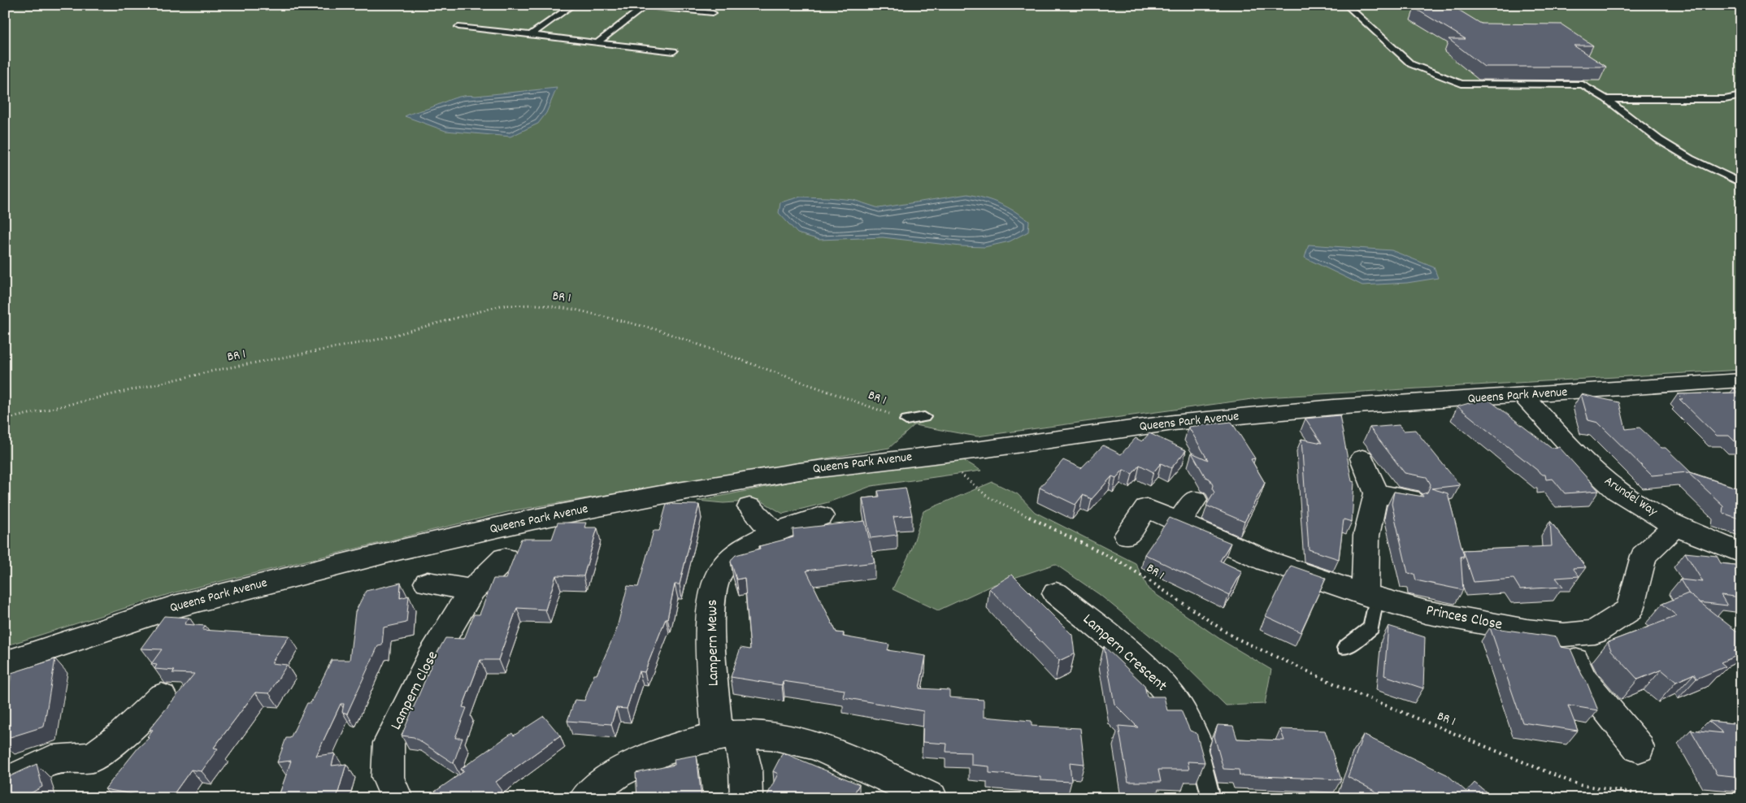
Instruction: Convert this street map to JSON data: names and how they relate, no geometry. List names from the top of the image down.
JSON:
{
  "streets": {
    "street": [
      "Queens Park Avenue",
      "Arundel Way",
      "Princes Close",
      "Lampern Mews",
      "Lampern Crescent",
      "Lampern Close"
    ],
    "path": ["BR 1"]
  },
  "crossings": [
    ["BR 1", "Queens Park Avenue"],
    ["Queens Park Avenue", "Arundel Way"],
    ["Arundel Way", "Princes Close"]
  ]
}
